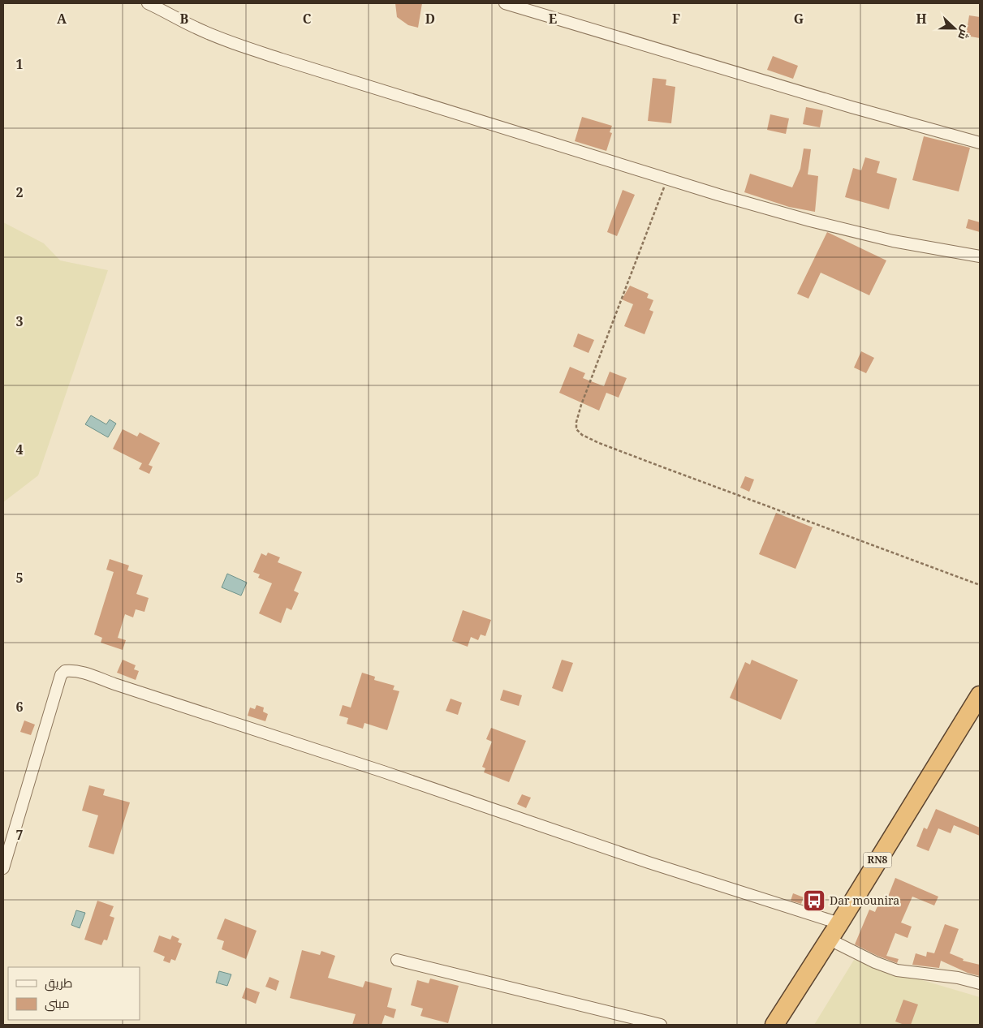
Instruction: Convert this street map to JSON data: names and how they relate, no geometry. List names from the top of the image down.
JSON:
{
  "streets": {
    "highway": ["RN8"]
  },
  "places": {
    "bus stop": ["Dar mounira"]
  },
  "legend": ["طريق", "مبنى"],
  "north": "right",
  "grid": {
    "columns": [
      "A",
      "B",
      "C",
      "D",
      "E",
      "F",
      "G",
      "H"
    ],
    "rows": [
      "1",
      "2",
      "3",
      "4",
      "5",
      "6",
      "7"
    ]
  }
}
